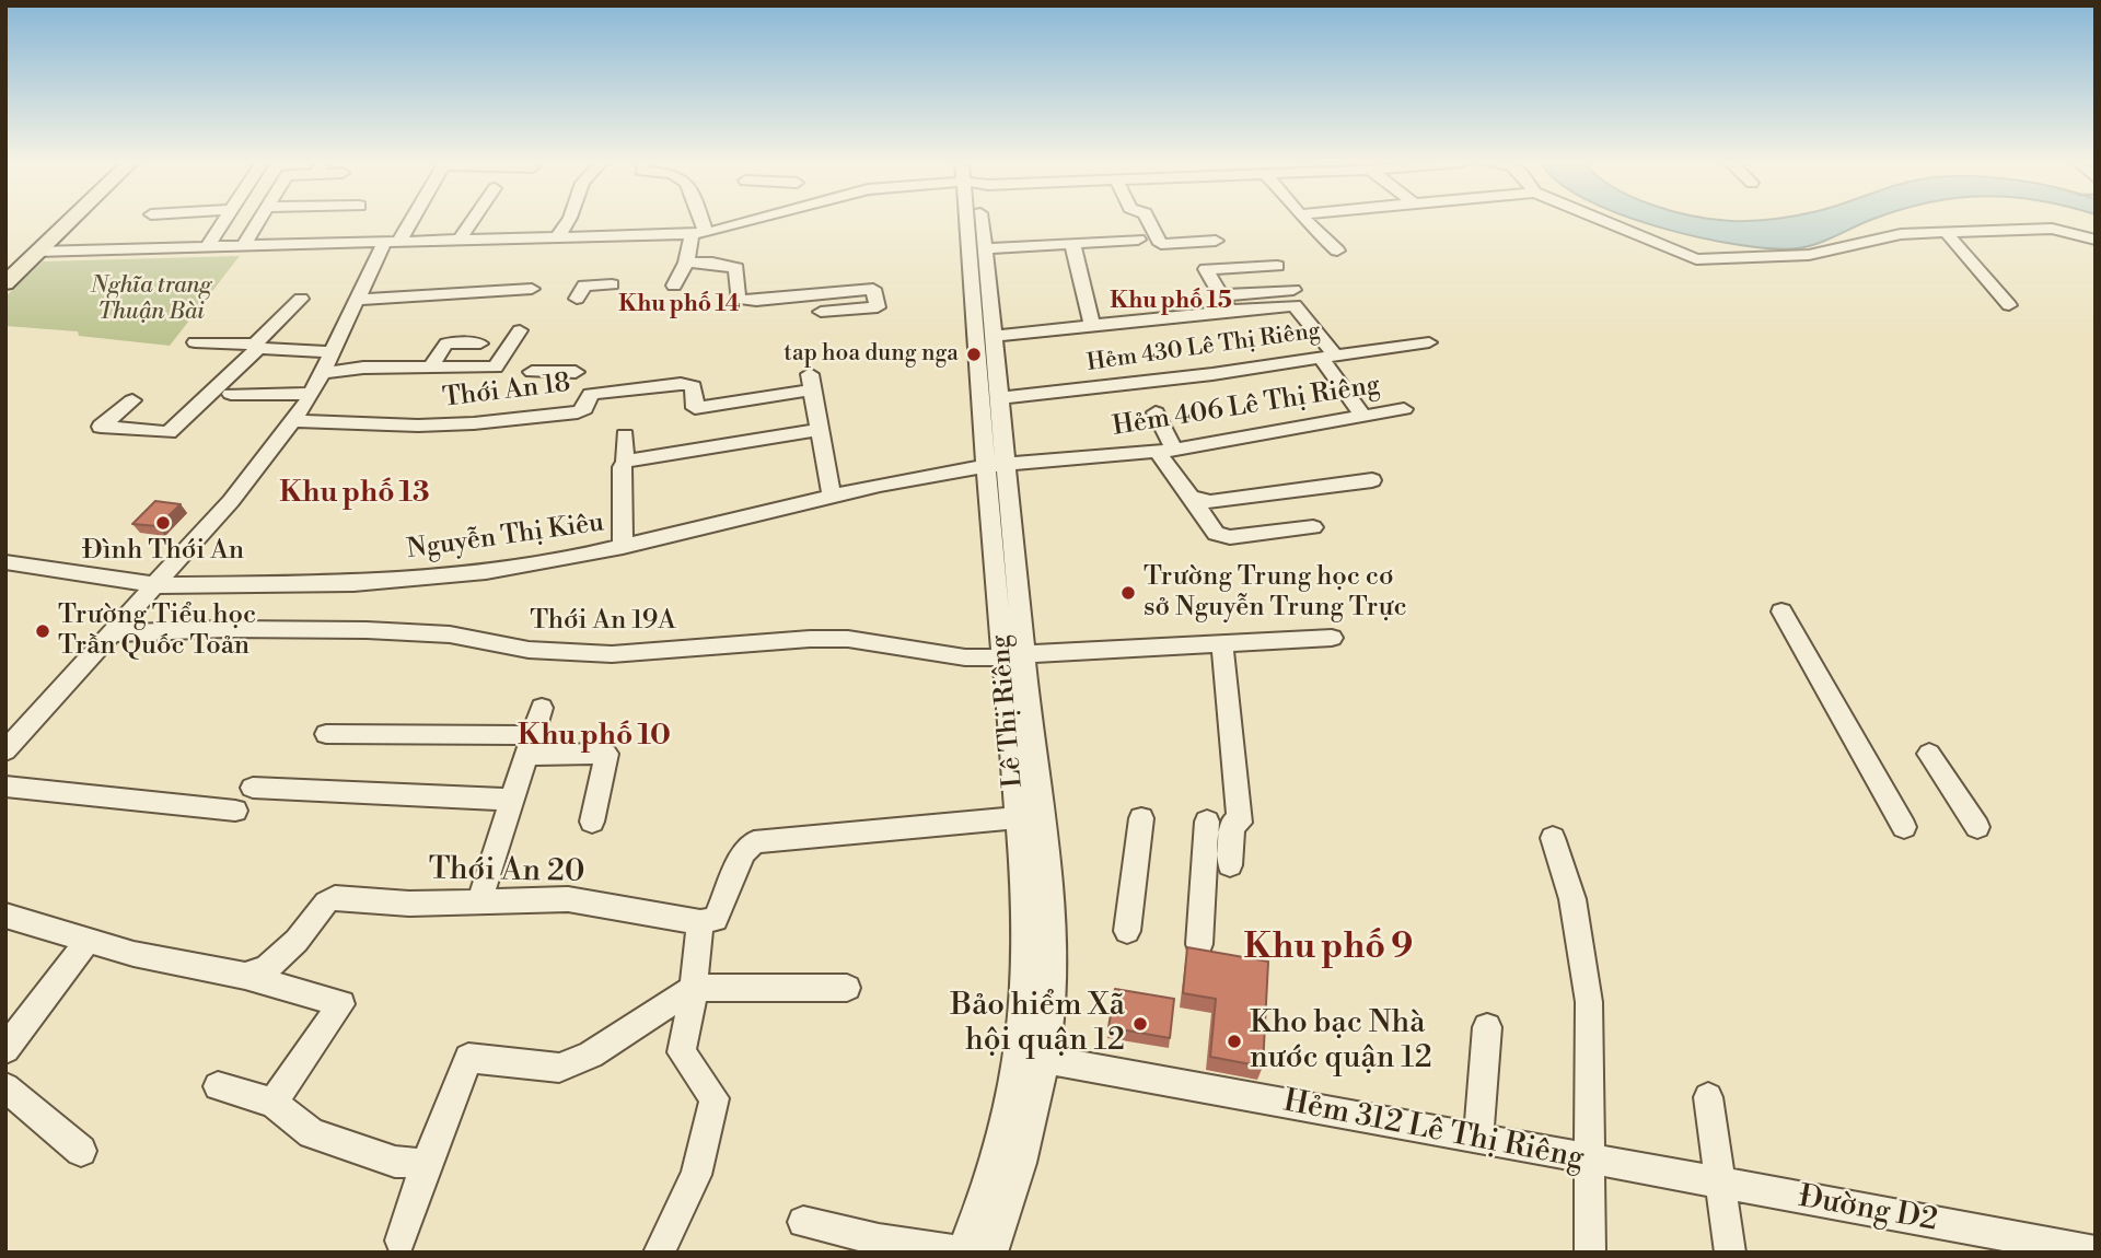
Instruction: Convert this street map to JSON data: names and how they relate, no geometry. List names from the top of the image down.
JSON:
{
  "streets": {
    "street": [
      "Hẻm 430 Lê Thị Riêng",
      "Thới An 18",
      "Hẻm 406 Lê Thị Riêng",
      "Nguyễn Thị Kiêu",
      "Thới An 19A",
      "Lê Thị Riêng",
      "Thới An 20",
      "Hẻm 312 Lê Thị Riêng",
      "Đường D2"
    ]
  },
  "crossings": [
    ["Hẻm 430 Lê Thị Riêng", "Lê Thị Riêng"],
    ["Hẻm 406 Lê Thị Riêng", "Nguyễn Thị Kiêu"],
    ["Hẻm 406 Lê Thị Riêng", "Lê Thị Riêng"],
    ["Nguyễn Thị Kiêu", "Lê Thị Riêng"],
    ["Thới An 19A", "Lê Thị Riêng"],
    ["Lê Thị Riêng", "Hẻm 312 Lê Thị Riêng"],
    ["Hẻm 312 Lê Thị Riêng", "Đường D2"]
  ],
  "districts": [
    "Khu phố 15",
    "Khu phố 14",
    "Khu phố 13",
    "Khu phố 10",
    "Khu phố 9"
  ],
  "parks": ["Nghĩa trang Thuận Bài"],
  "places": [
    "tap hoa dung nga",
    "Đình Thới An",
    "Trường Trung học cơ sở Nguyễn Trung Trực",
    "Trường Tiểu học Trần Quốc Toản",
    "Bảo hiểm Xã hội quận 12",
    "Kho bạc Nhà nước quận 12"
  ]
}
